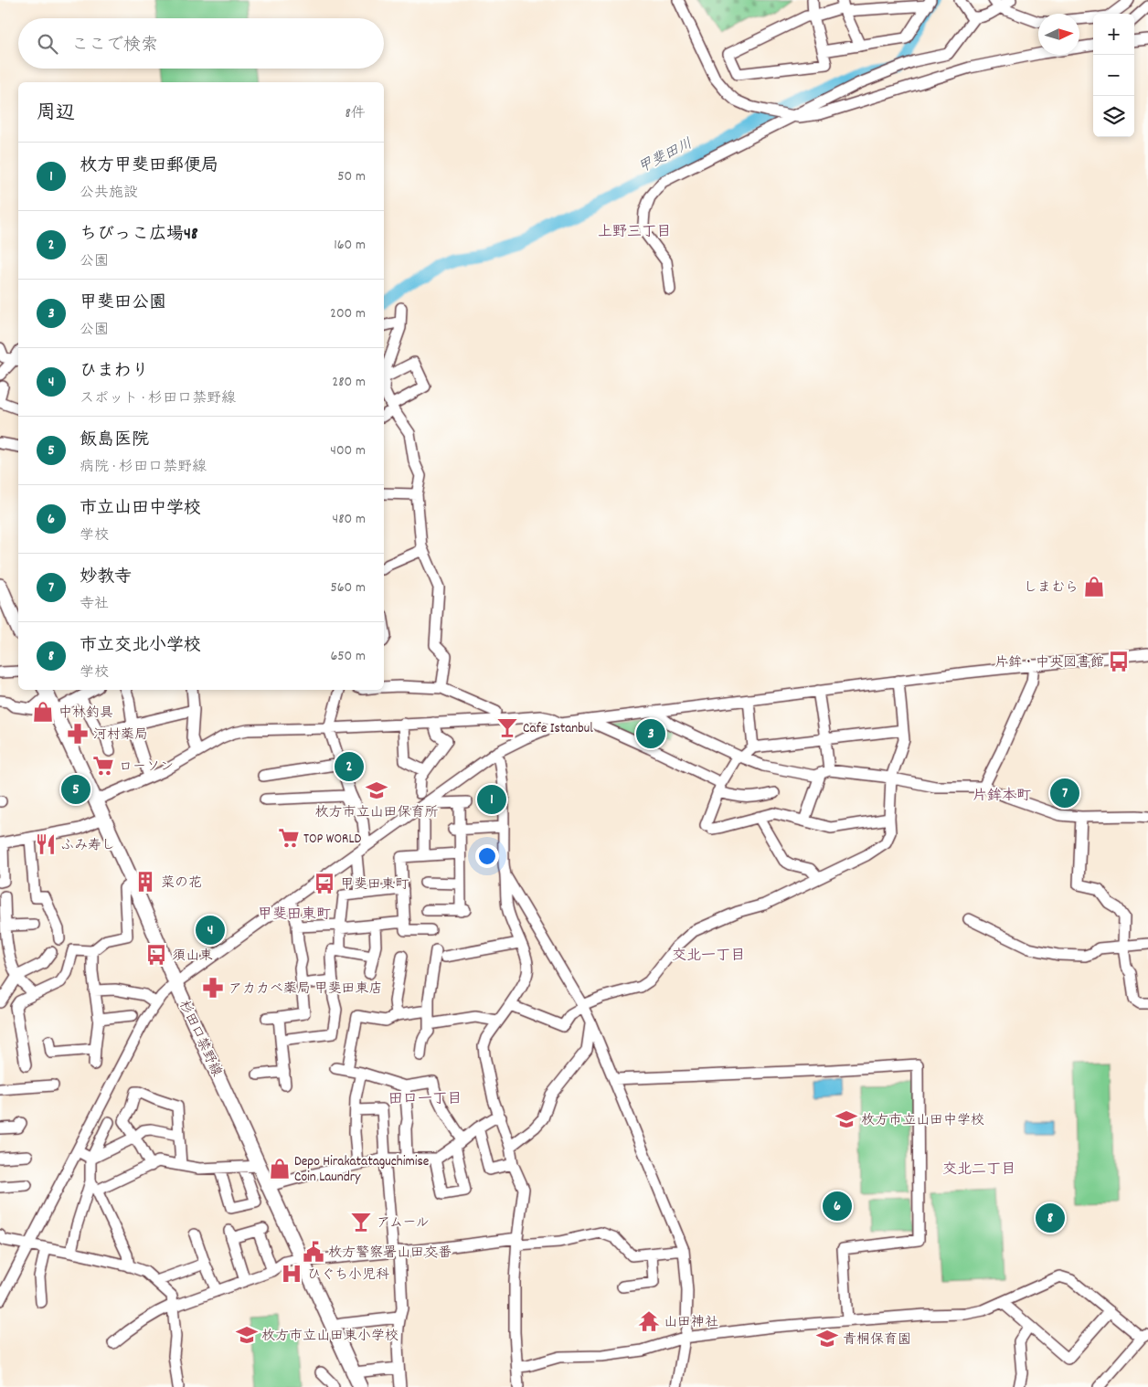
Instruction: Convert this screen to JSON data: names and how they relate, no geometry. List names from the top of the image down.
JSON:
{
  "streets": {
    "main road": ["杉田口禁野線"]
  },
  "districts": [
    "上野三丁目",
    "片鉾本町",
    "甲斐田東町",
    "交北一丁目",
    "田口一丁目",
    "交北二丁目"
  ],
  "water": ["甲斐田川"],
  "places": {
    "shop": ["しまむら", "中林釣具", "Depo Hirakatataguchimise Coin Laundry"],
    "bus stop": ["片鉾・中央図書館", "甲斐田東町", "須山東"],
    "bar": ["Cafe Istanbul", "アムール"],
    "pharmacy": ["河村薬局", "アカカベ薬局 甲斐田東店"],
    "supermarket": ["ローソン", "TOP WORLD"],
    "school or university": [
      "枚方市立山田保育所",
      "枚方市立山田中学校",
      "枚方市立山田東小学校",
      "青桐保育園"
    ],
    "restaurant": ["ふみ寿し"],
    "building": ["菜の花"],
    "public building": ["枚方警察署山田交番"],
    "hospital": ["ひぐち小児科"],
    "temple": ["山田神社"]
  },
  "north": "right",
  "page": {
    "map_buttons": ["+", "−"],
    "search": "ここで検索",
    "heading": ["周辺", "8件"],
    "list": [
      {
        "mark": "1",
        "name": "枚方甲斐田郵便局",
        "note": "公共施設",
        "value": "50 m"
      },
      {
        "mark": "2",
        "name": "ちびっこ広場48",
        "note": "公園",
        "value": "160 m"
      },
      {
        "mark": "3",
        "name": "甲斐田公園",
        "note": "公園",
        "value": "200 m"
      },
      {
        "mark": "4",
        "name": "ひまわり",
        "note": "スポット · 杉田口禁野線",
        "value": "280 m"
      },
      {
        "mark": "5",
        "name": "飯島医院",
        "note": "病院 · 杉田口禁野線",
        "value": "400 m"
      },
      {
        "mark": "6",
        "name": "市立山田中学校",
        "note": "学校",
        "value": "480 m"
      },
      {
        "mark": "7",
        "name": "妙教寺",
        "note": "寺社",
        "value": "560 m"
      },
      {
        "mark": "8",
        "name": "市立交北小学校",
        "note": "学校",
        "value": "650 m"
      }
    ],
    "pins": [
      "3",
      "2",
      "5",
      "7",
      "1",
      "4",
      "6",
      "8"
    ]
  }
}
